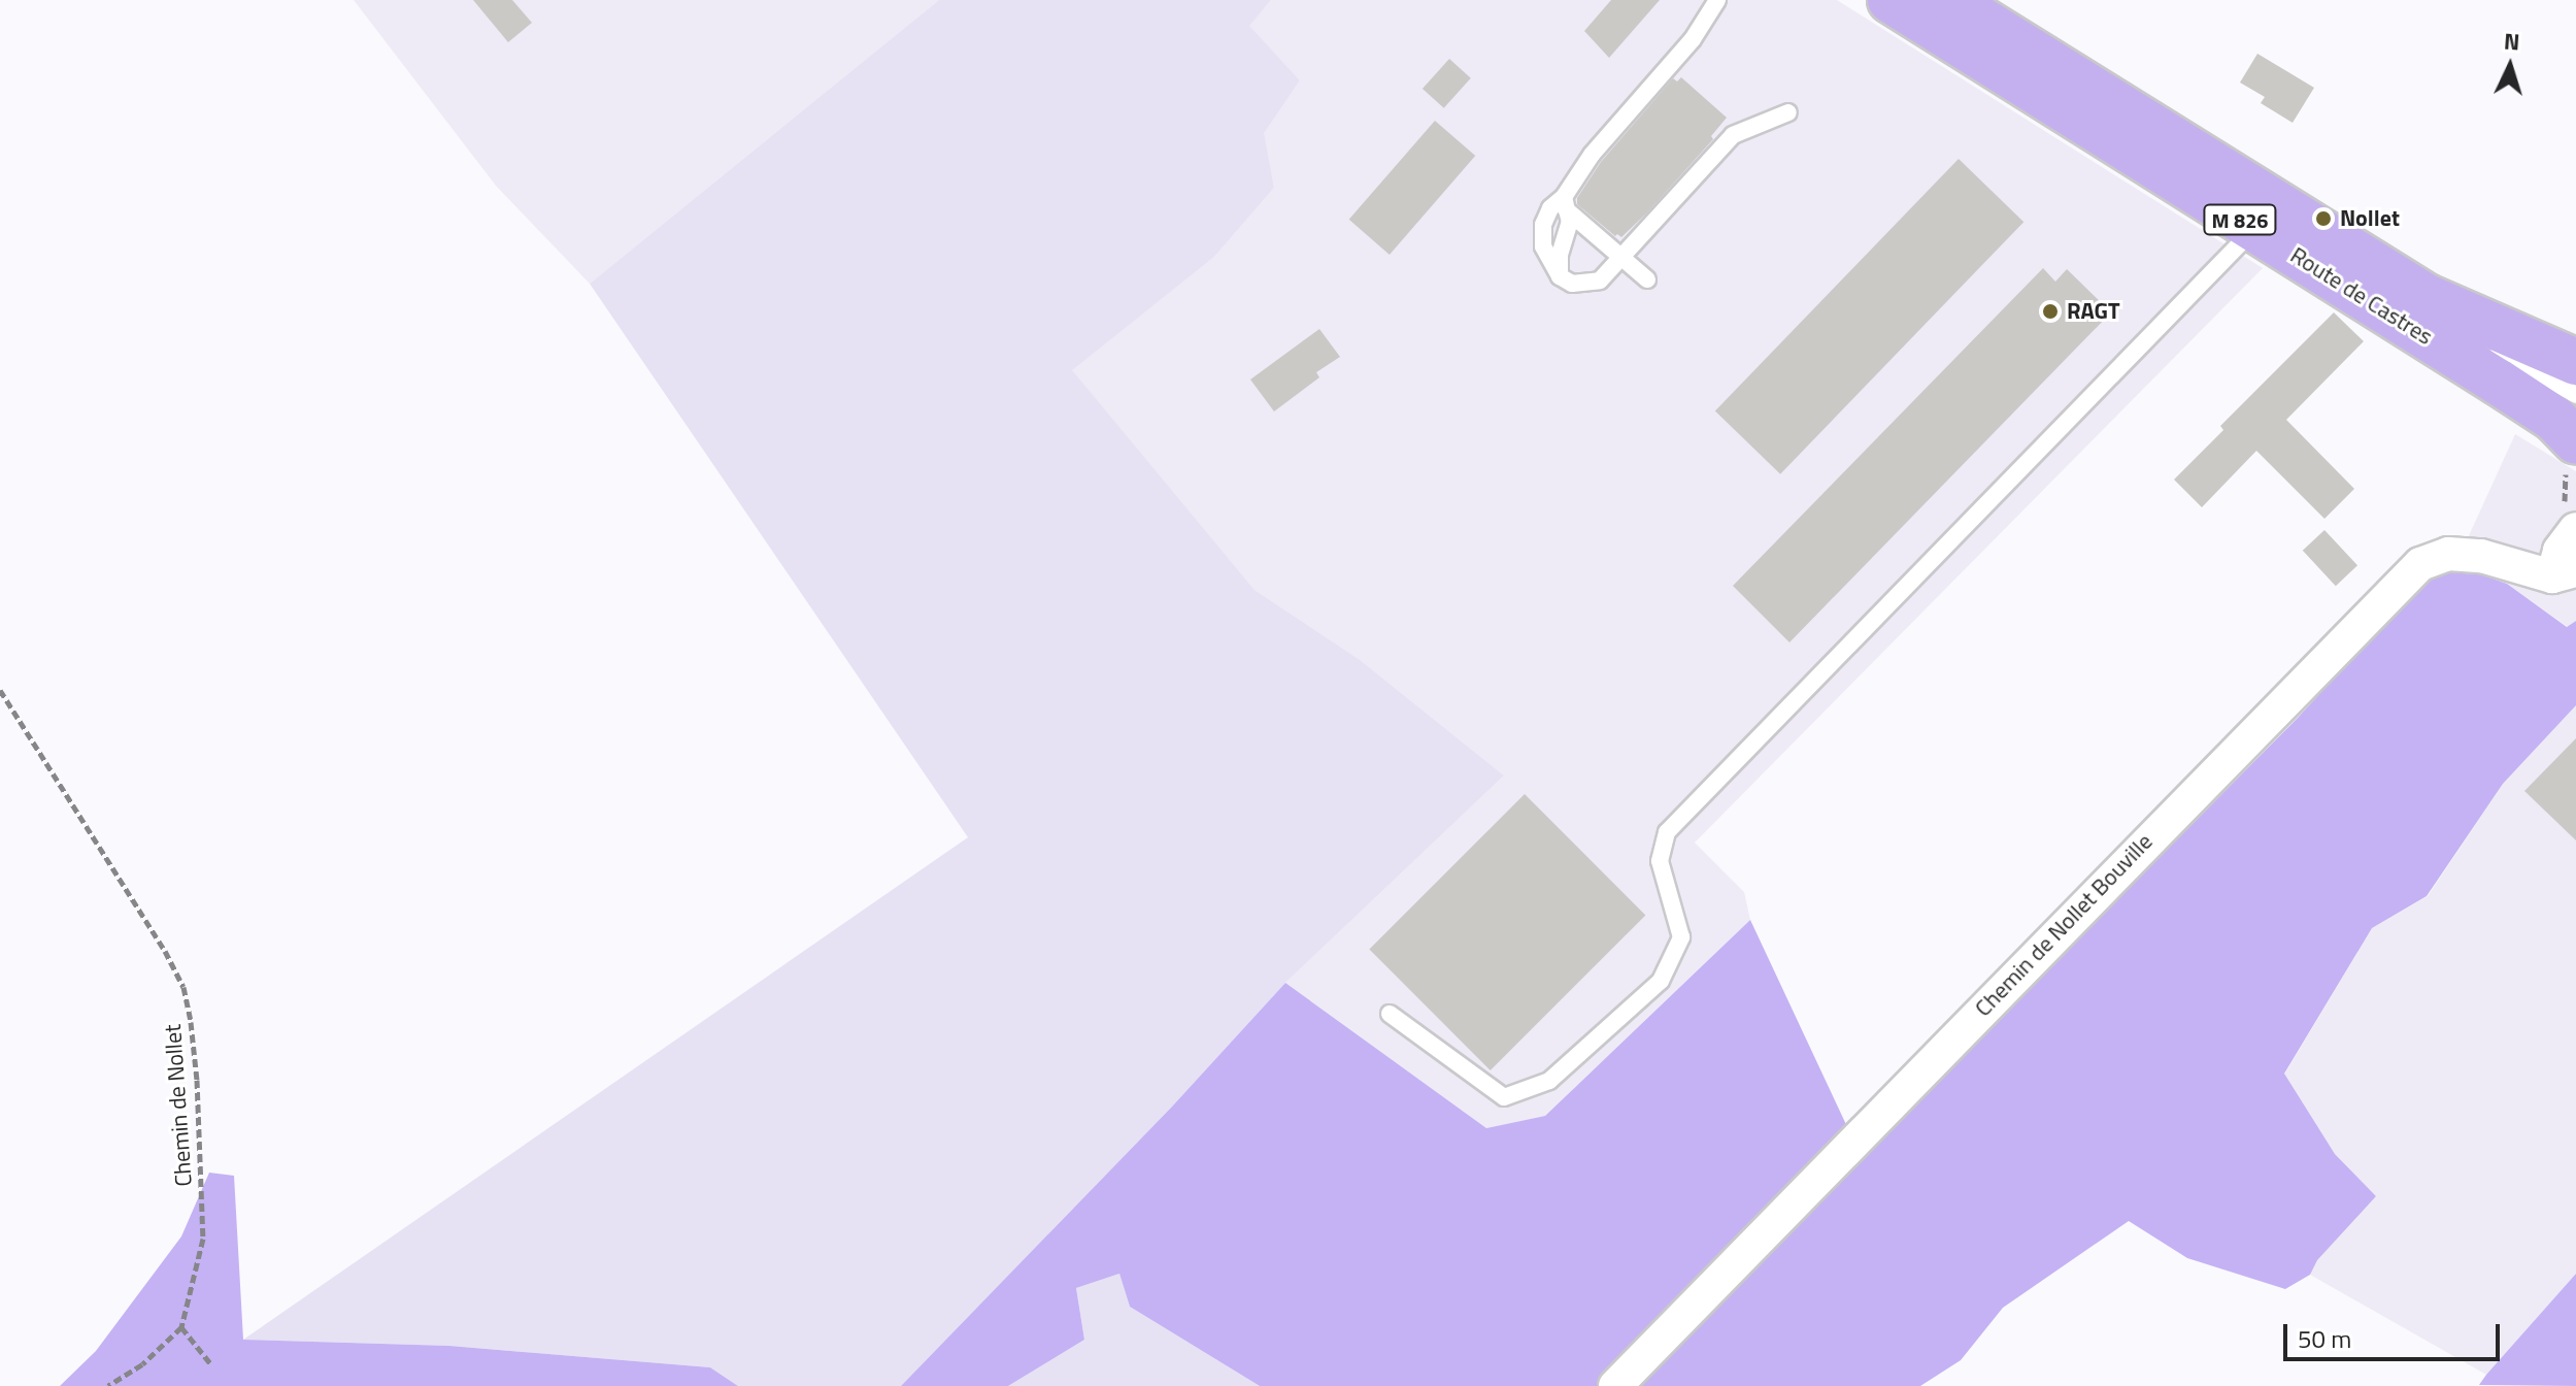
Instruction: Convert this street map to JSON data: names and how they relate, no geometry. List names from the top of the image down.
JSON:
{
  "streets": {
    "main road": ["M 826", "Route de Castres"],
    "street": ["Chemin de Nollet Bouville"],
    "path": ["Chemin de Nollet"]
  },
  "places": ["Nollet", "RAGT"],
  "scale_bar": "50 m",
  "north": "top"
}
